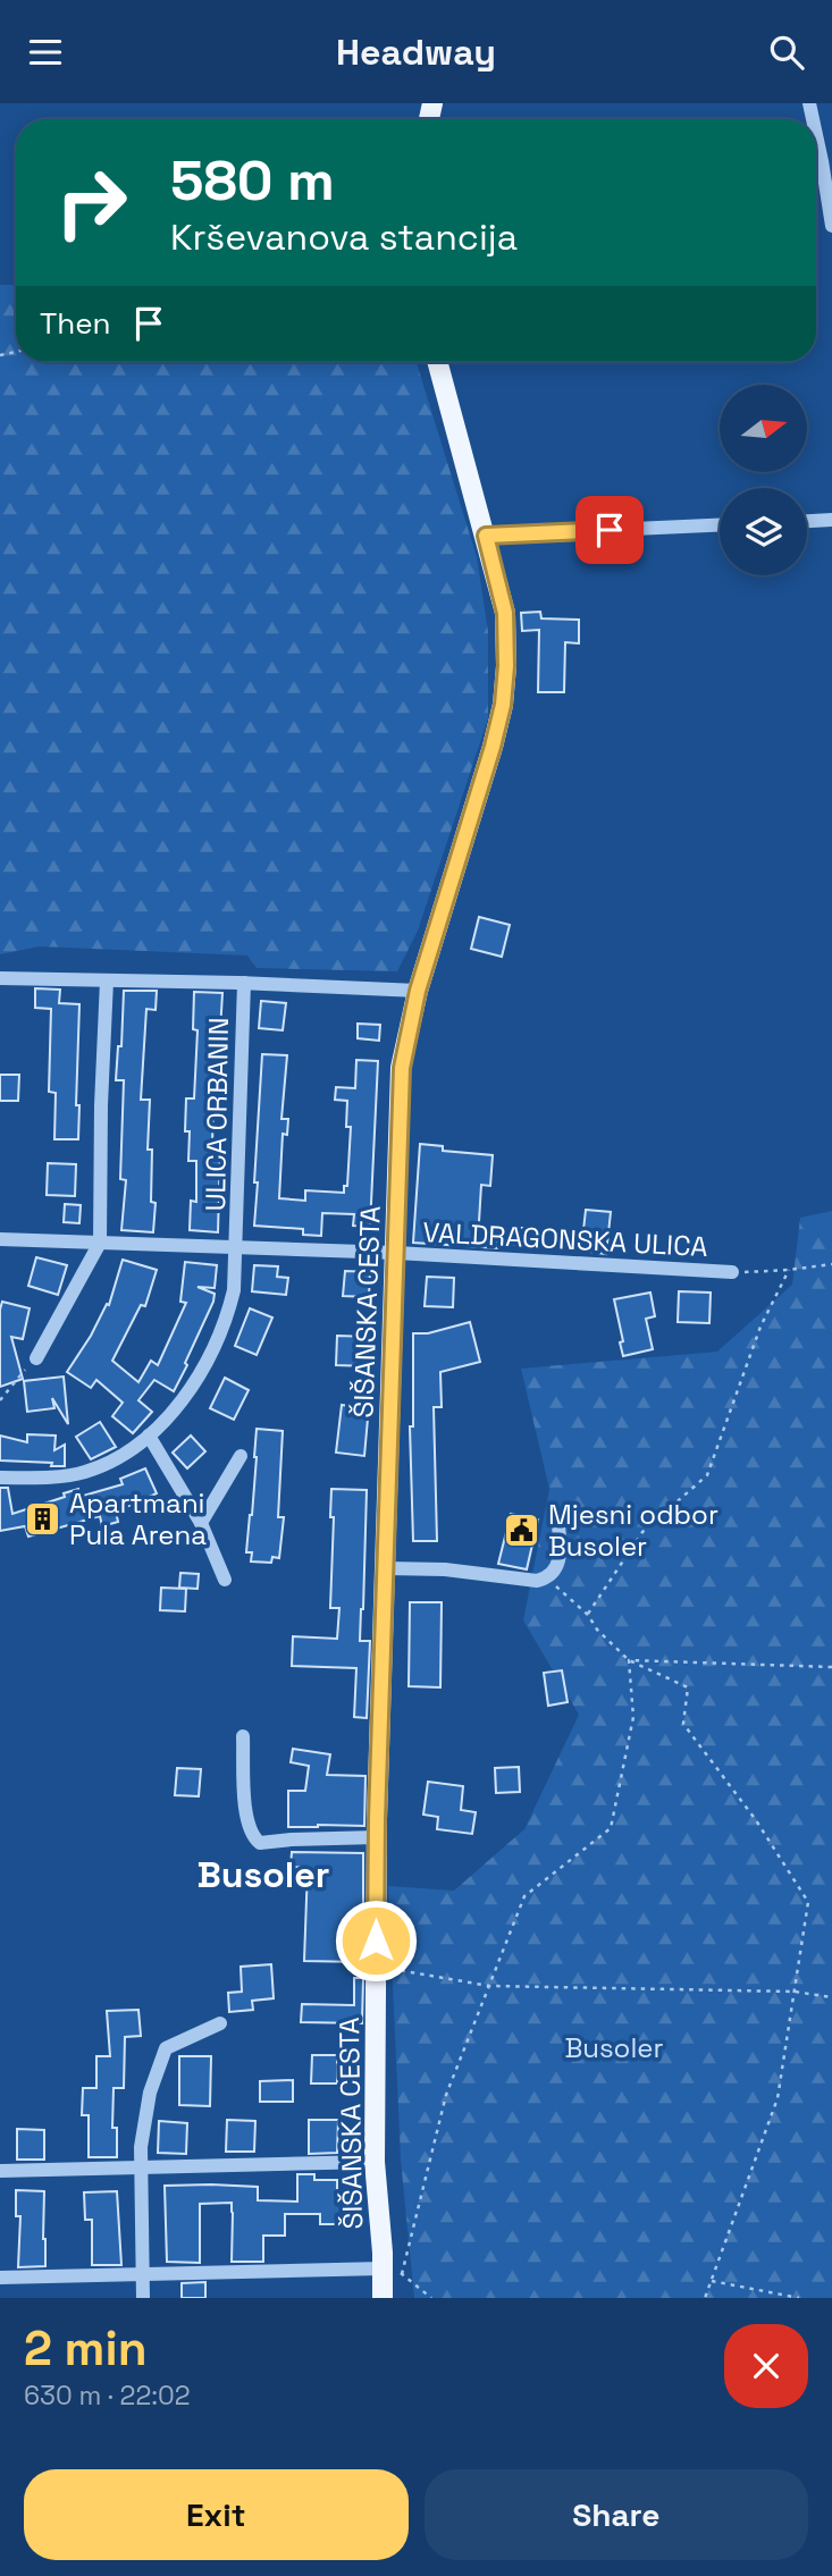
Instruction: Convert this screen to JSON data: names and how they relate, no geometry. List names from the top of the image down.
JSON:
{
  "streets": {
    "main road": ["ŠIŠANSKA CESTA"],
    "street": ["ULICA ORBANIN", "VALDRAGONSKA ULICA"]
  },
  "crossings": [
    ["ULICA ORBANIN", "VALDRAGONSKA ULICA"],
    ["ULICA ORBANIN", "ŠIŠANSKA CESTA"],
    ["VALDRAGONSKA ULICA", "ŠIŠANSKA CESTA"]
  ],
  "districts": ["Busoler"],
  "parks": ["Busoler"],
  "places": {
    "building": ["Apartmani Pula Arena"],
    "public building": ["Mjesni odbor Busoler"]
  },
  "north": "right",
  "page": {
    "header": "Headway",
    "turn": ["580 m", "Krševanova stancija"],
    "then": "Then",
    "heading": ["2 min", "630 m · 22:02"],
    "buttons": ["Exit", "Share"]
  }
}
